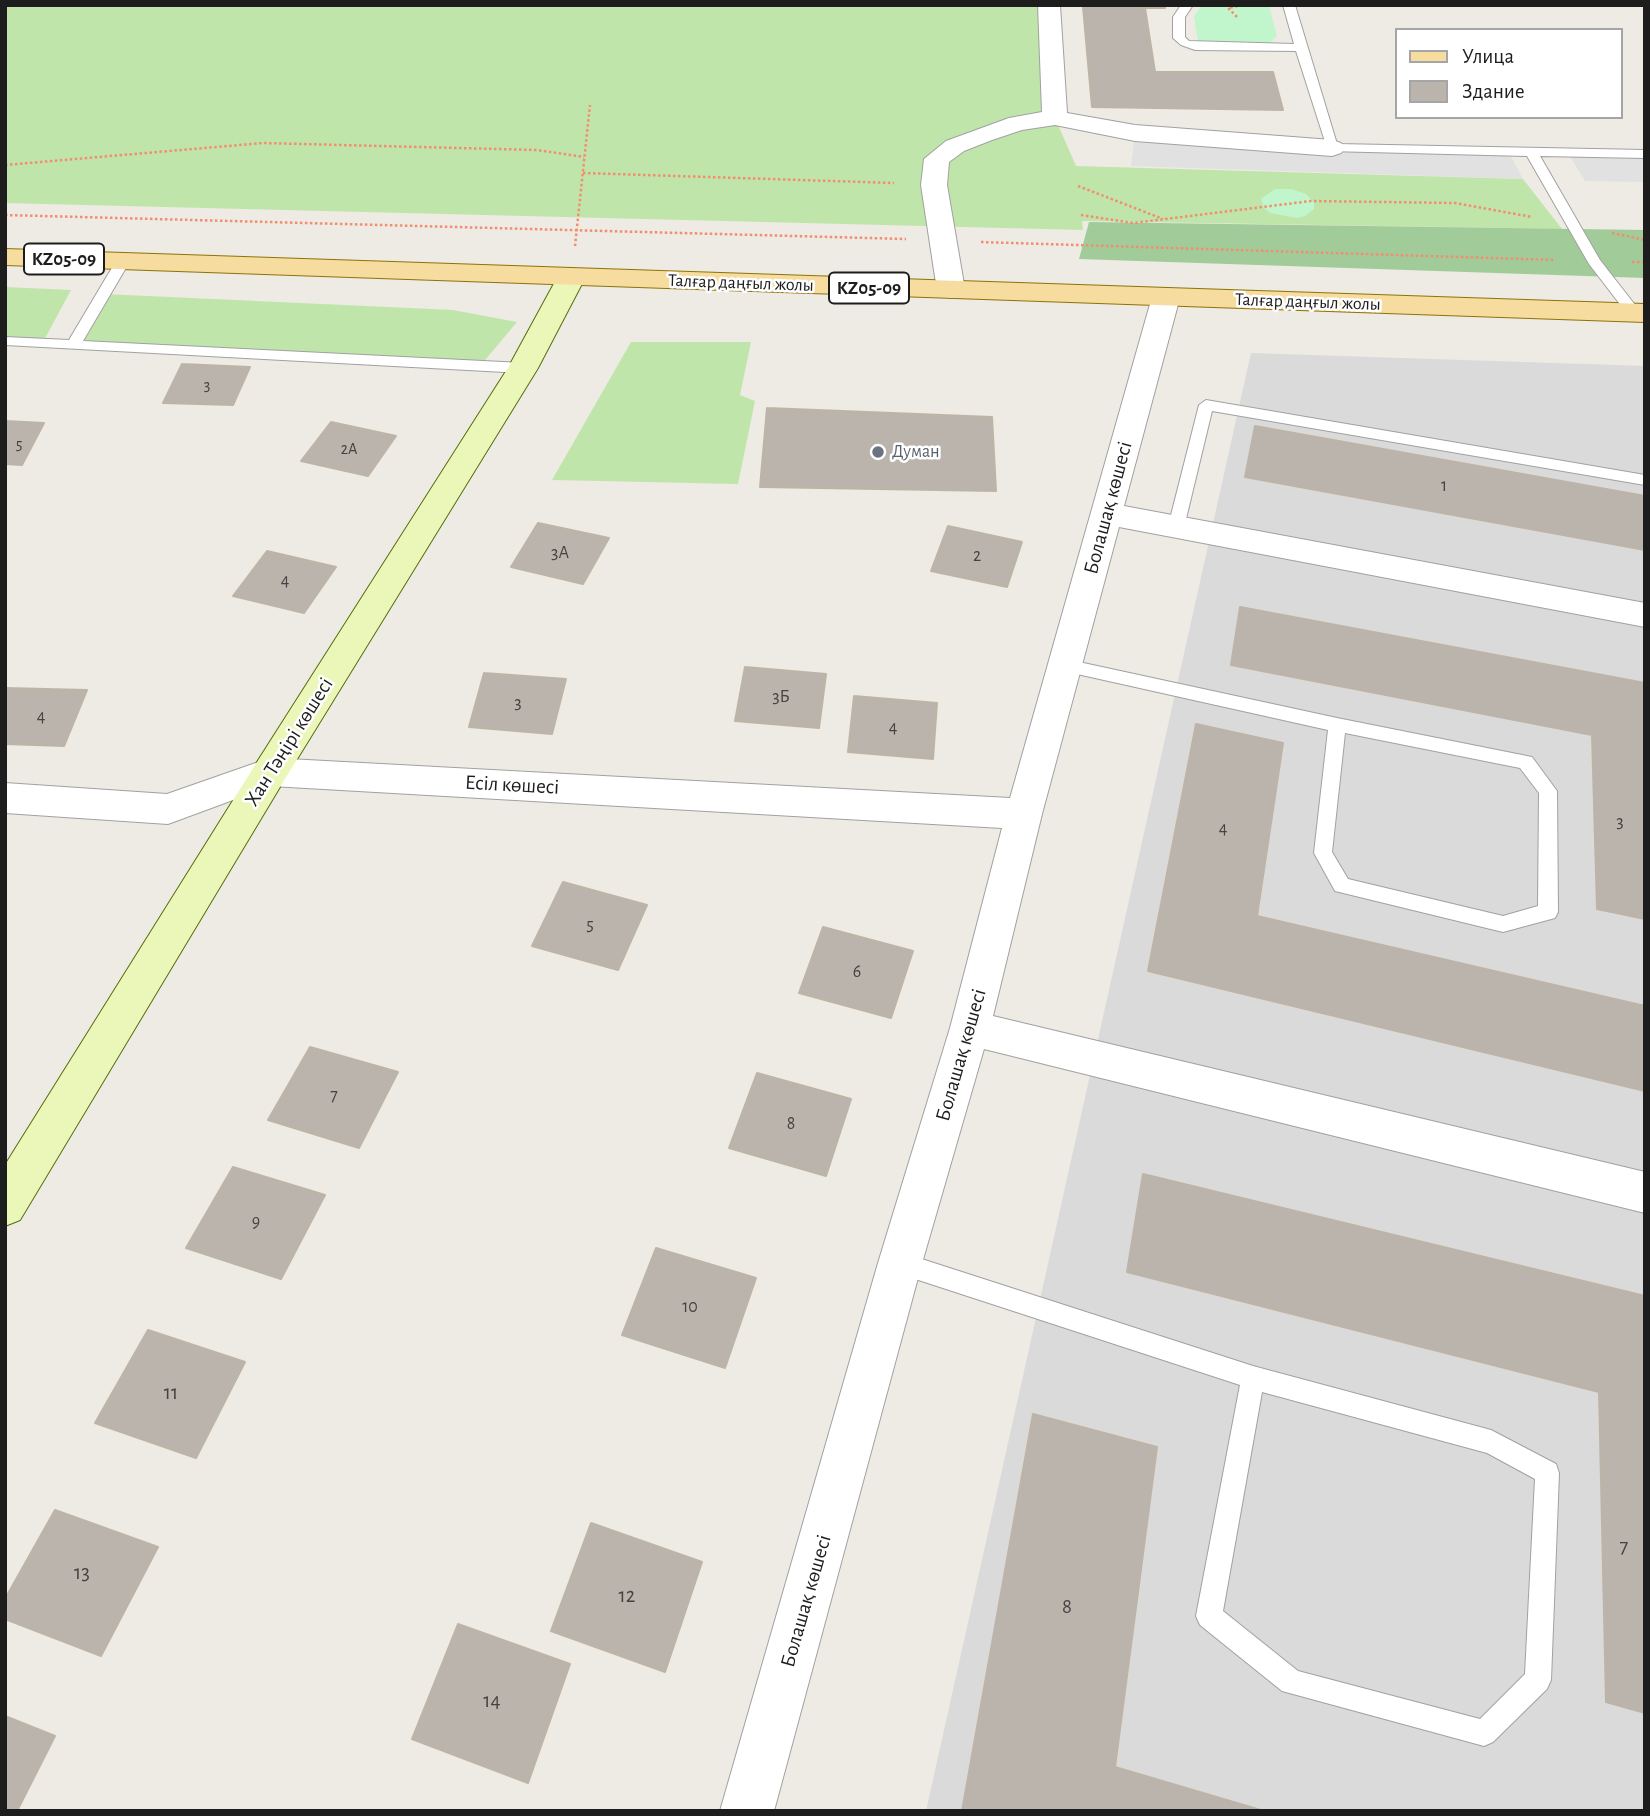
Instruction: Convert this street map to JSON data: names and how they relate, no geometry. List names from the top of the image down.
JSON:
{
  "streets": {
    "main road": ["KZ05-09", "Талғар даңғыл жолы"],
    "street": ["Болашақ көшесі", "Хан Тәңірі көшесі", "Есіл көшесі"]
  },
  "crossings": [
    ["Талғар даңғыл жолы", "Болашақ көшесі"],
    ["Талғар даңғыл жолы", "Хан Тәңірі көшесі"],
    ["Болашақ көшесі", "Есіл көшесі"],
    ["Хан Тәңірі көшесі", "Есіл көшесі"]
  ],
  "places": ["Думан"],
  "house_numbers": [
    "3",
    "5",
    "2А",
    "1",
    "3А",
    "2",
    "4",
    "3Б",
    "3",
    "4",
    "4",
    "3",
    "4",
    "5",
    "6",
    "7",
    "8",
    "9",
    "10",
    "11",
    "7",
    "13",
    "12",
    "8",
    "14"
  ],
  "legend": ["Улица", "Здание"]
}
